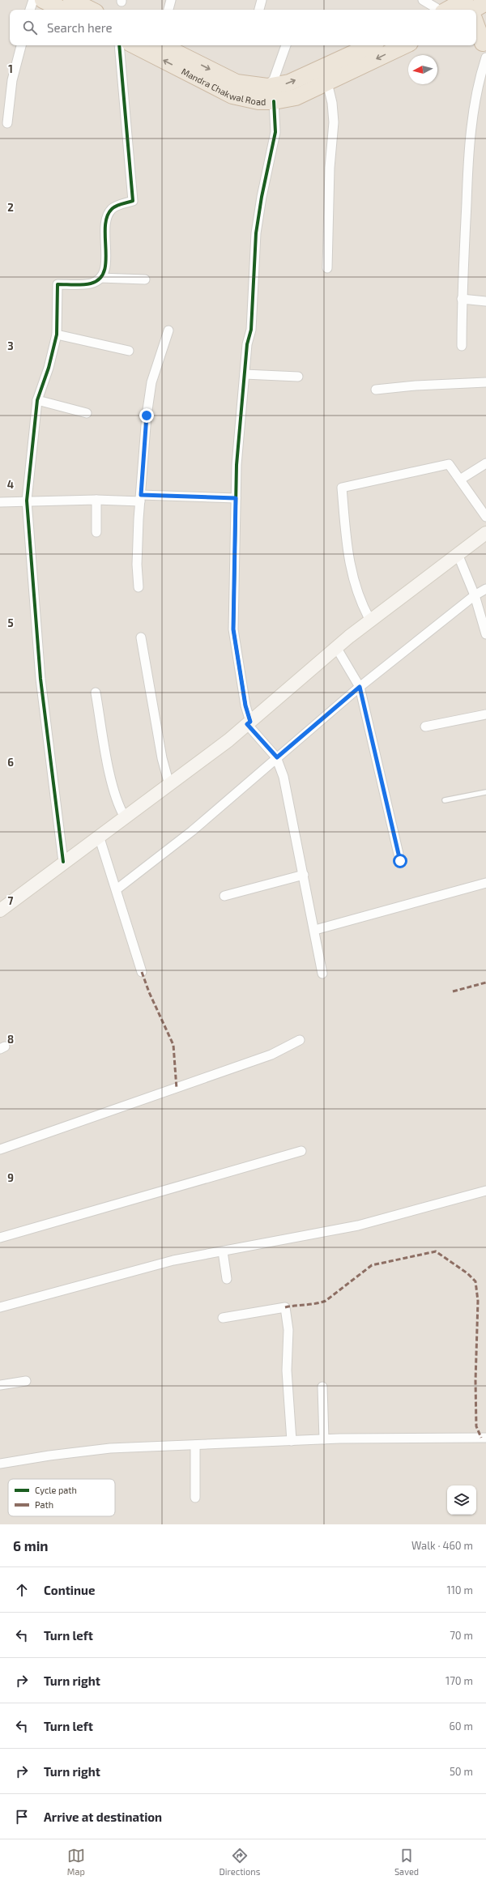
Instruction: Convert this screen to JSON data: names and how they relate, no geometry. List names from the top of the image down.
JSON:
{
  "streets": {
    "highway": ["Mandra Chakwal Road"]
  },
  "legend": ["Cycle path", "Path"],
  "north": "left",
  "page": {
    "search": "Search here",
    "heading": ["6 min", "Walk · 460 m"],
    "list": [
      ["Continue", "110 m"],
      ["Turn left", "70 m"],
      ["Turn right", "170 m"],
      ["Turn left", "60 m"],
      ["Turn right", "50 m"],
      "Arrive at destination"
    ],
    "nav": ["Map", "Directions", "Saved"]
  },
  "grid": {
    "rows": [
      "1",
      "2",
      "3",
      "4",
      "5",
      "6",
      "7",
      "8",
      "9"
    ]
  }
}
